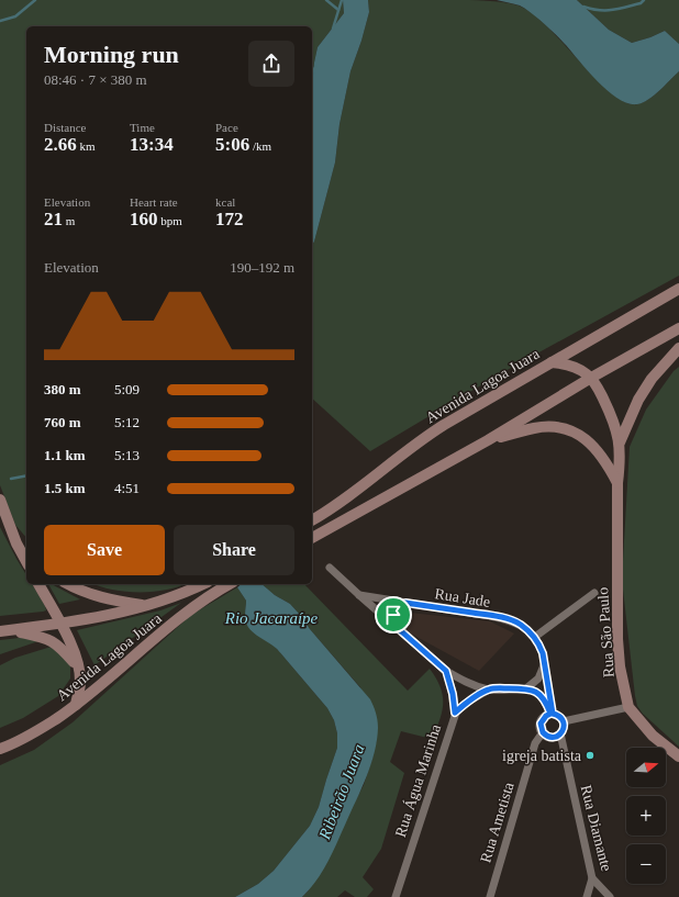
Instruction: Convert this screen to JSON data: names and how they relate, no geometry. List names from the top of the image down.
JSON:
{
  "streets": {
    "main road": ["Avenida Lagoa Juara", "Rua São Paulo"],
    "street": [
      "Rua Jade",
      "Rua Água Marinha",
      "Rua Ametista",
      "Rua Diamante"
    ]
  },
  "crossings": [
    ["Rua Ametista", "Rua Diamante"]
  ],
  "water": ["Rio Jacaraípe", "Ribeirão Juara"],
  "places": ["igreja batista"],
  "north": "right",
  "page": {
    "heading": ["Morning run", "08:46 · 7 × 380 m"],
    "stats": [
      ["Distance", "2.66 km"],
      ["Time", "13:34"],
      ["Pace", "5:06 /km"],
      ["Elevation", "21 m"],
      ["Heart rate", "160 bpm"],
      ["kcal", "172"]
    ],
    "chart": ["Elevation", "190–192 m"],
    "list": [
      {
        "name": "380 m",
        "note": "5:09"
      },
      {
        "name": "760 m",
        "note": "5:12"
      },
      {
        "name": "1.1 km",
        "note": "5:13"
      },
      {
        "name": "1.5 km",
        "note": "4:51"
      }
    ],
    "buttons": ["Save", "Share"],
    "map_buttons": ["+", "−"]
  }
}
